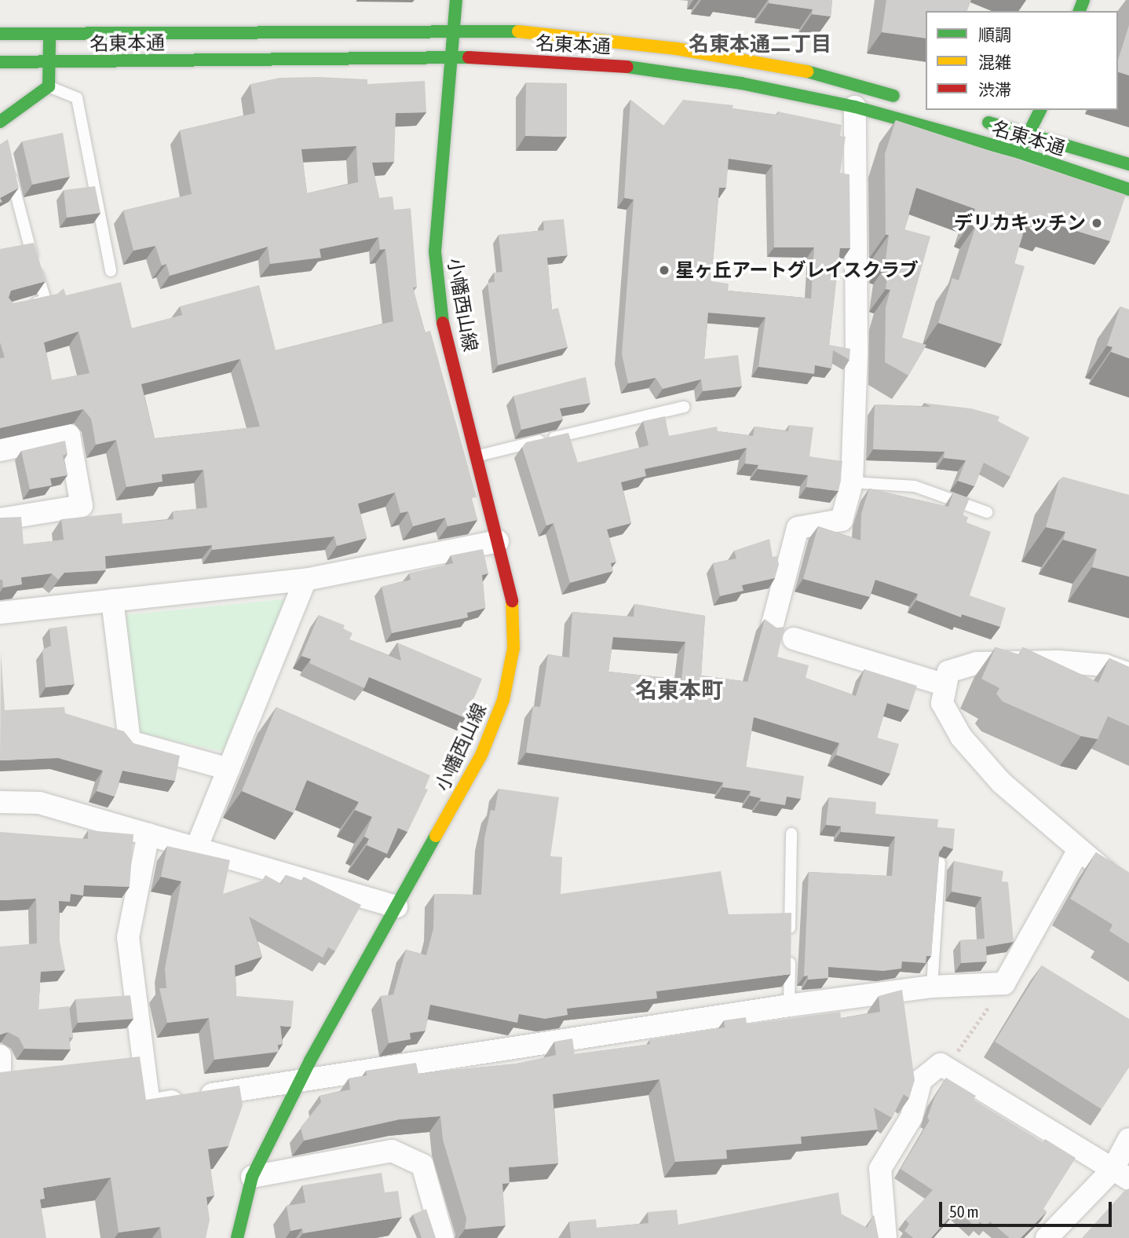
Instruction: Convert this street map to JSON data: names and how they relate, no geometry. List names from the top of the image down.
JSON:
{
  "streets": {
    "main road": ["名東本通", "小幡西山線"]
  },
  "crossings": [
    ["名東本通", "小幡西山線"]
  ],
  "districts": ["名東本通二丁目", "名東本町"],
  "places": ["デリカキッチン", "星ヶ丘アートグレイスクラブ"],
  "legend": ["順調", "混雑", "渋滞"],
  "scale_bar": "50 m"
}
